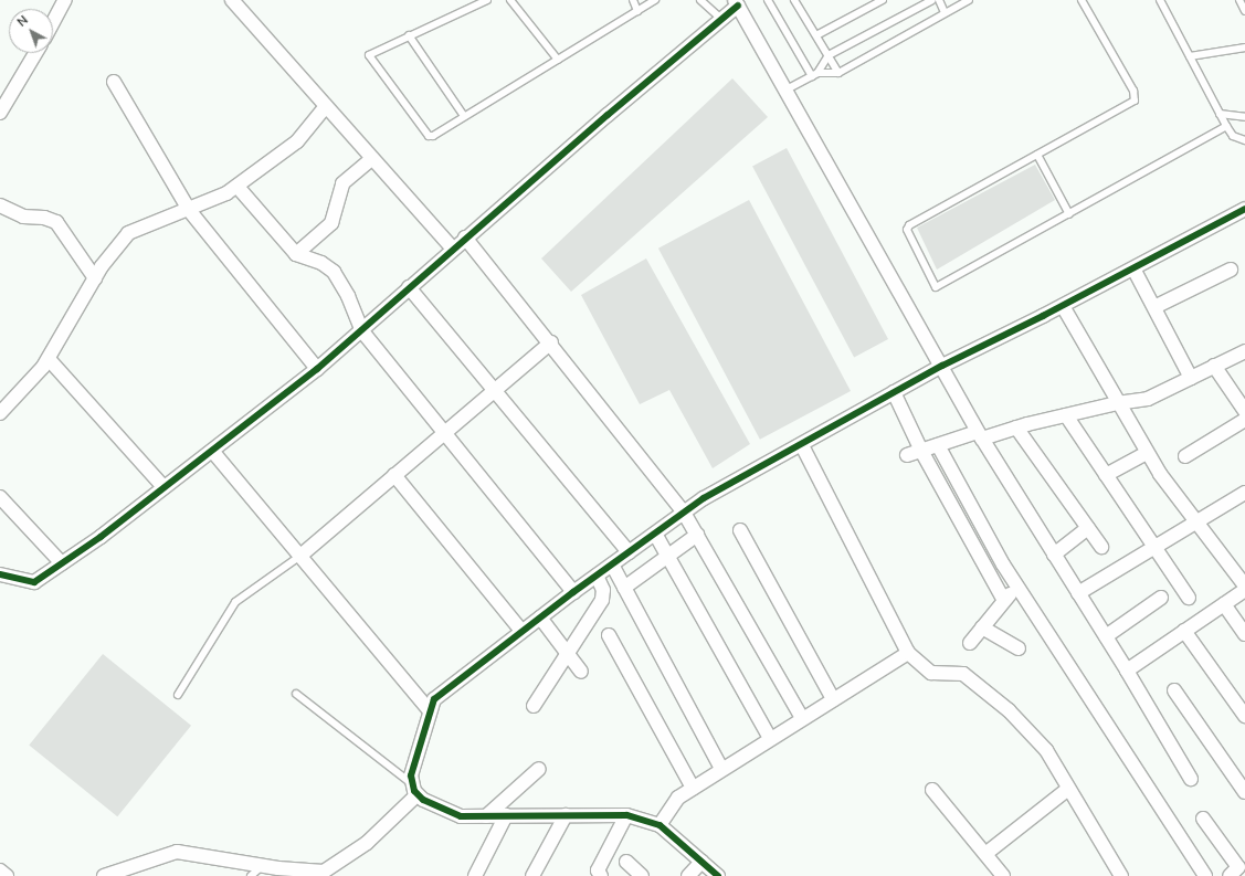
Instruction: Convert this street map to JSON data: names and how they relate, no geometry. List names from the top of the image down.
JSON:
{
  "north": "top left"
}
